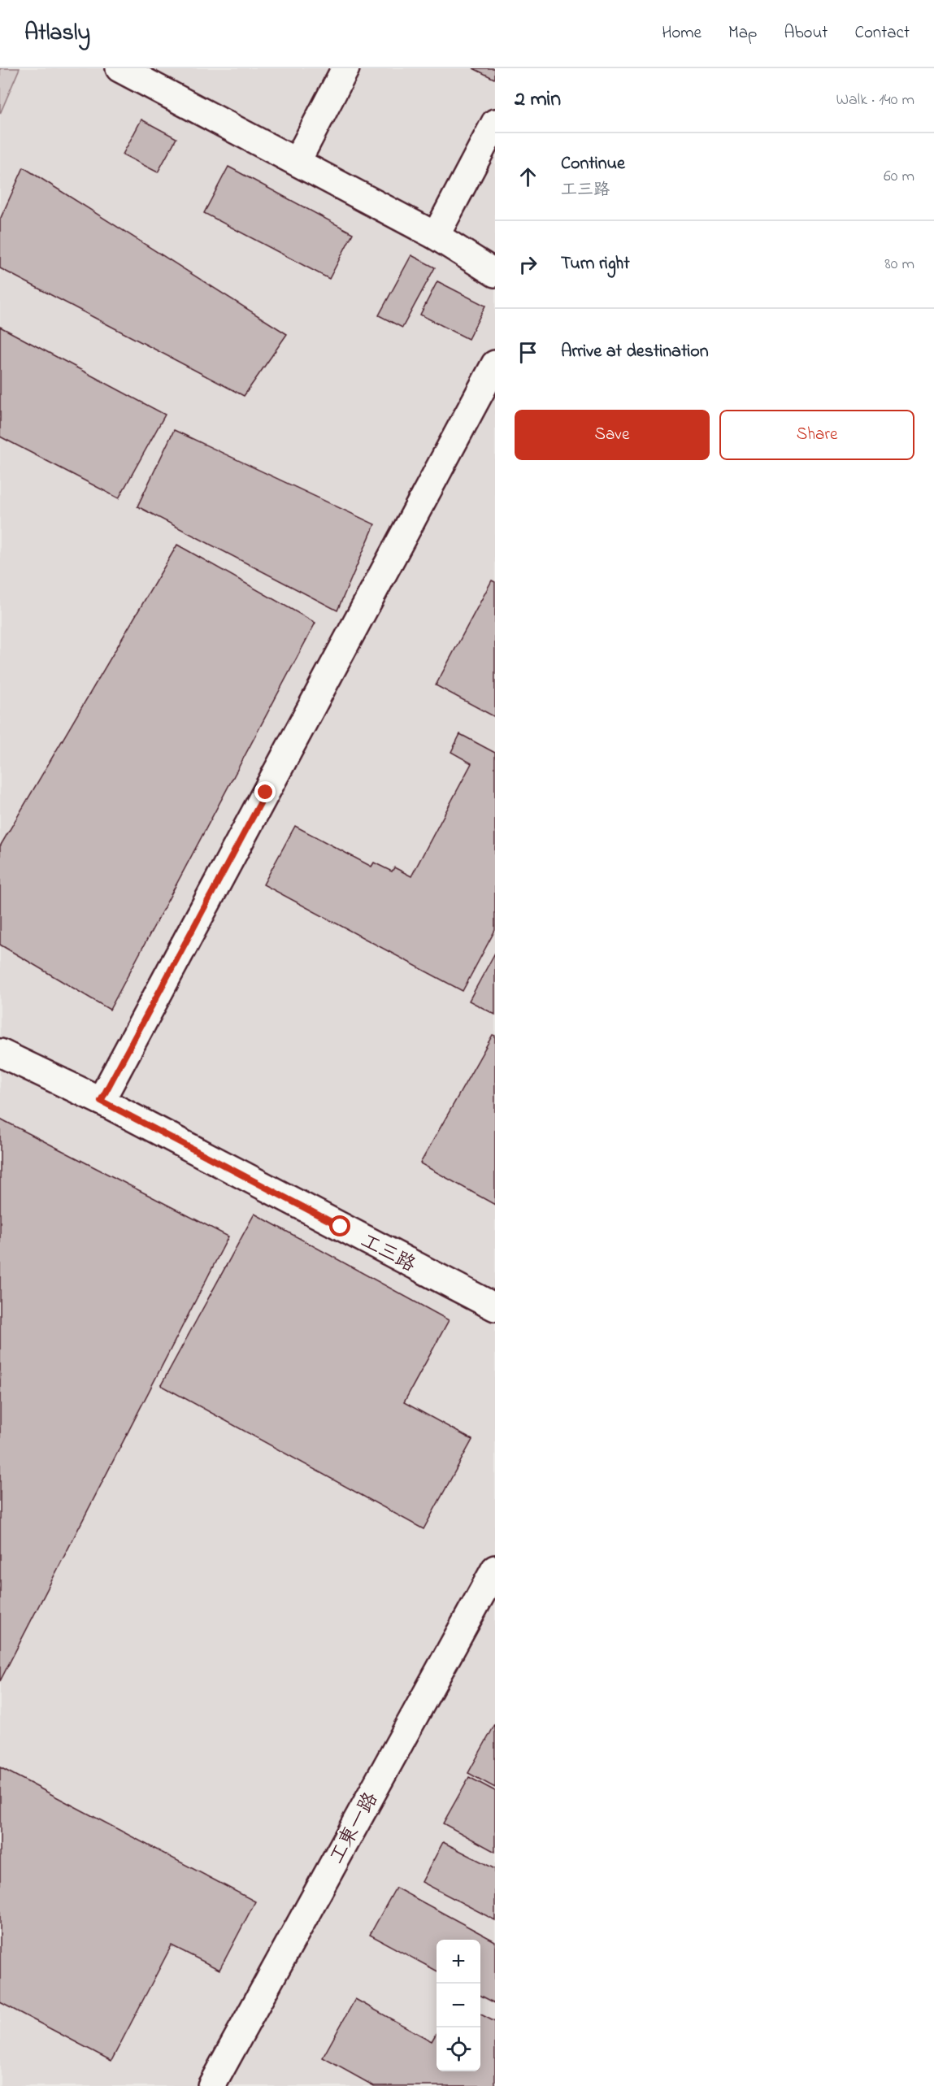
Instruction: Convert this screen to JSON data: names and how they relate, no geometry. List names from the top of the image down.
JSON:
{
  "streets": {
    "street": ["工三路", "工東一路"]
  },
  "page": {
    "header": "Atlasly",
    "nav": [
      "Home",
      "Map",
      "About",
      "Contact"
    ],
    "heading": ["2 min", "Walk · 140 m"],
    "list": [
      ["Continue", "工三路", "60 m"],
      ["Turn right", "80 m"],
      "Arrive at destination"
    ],
    "buttons": ["Save", "Share"],
    "map_buttons": ["+", "−"]
  }
}
